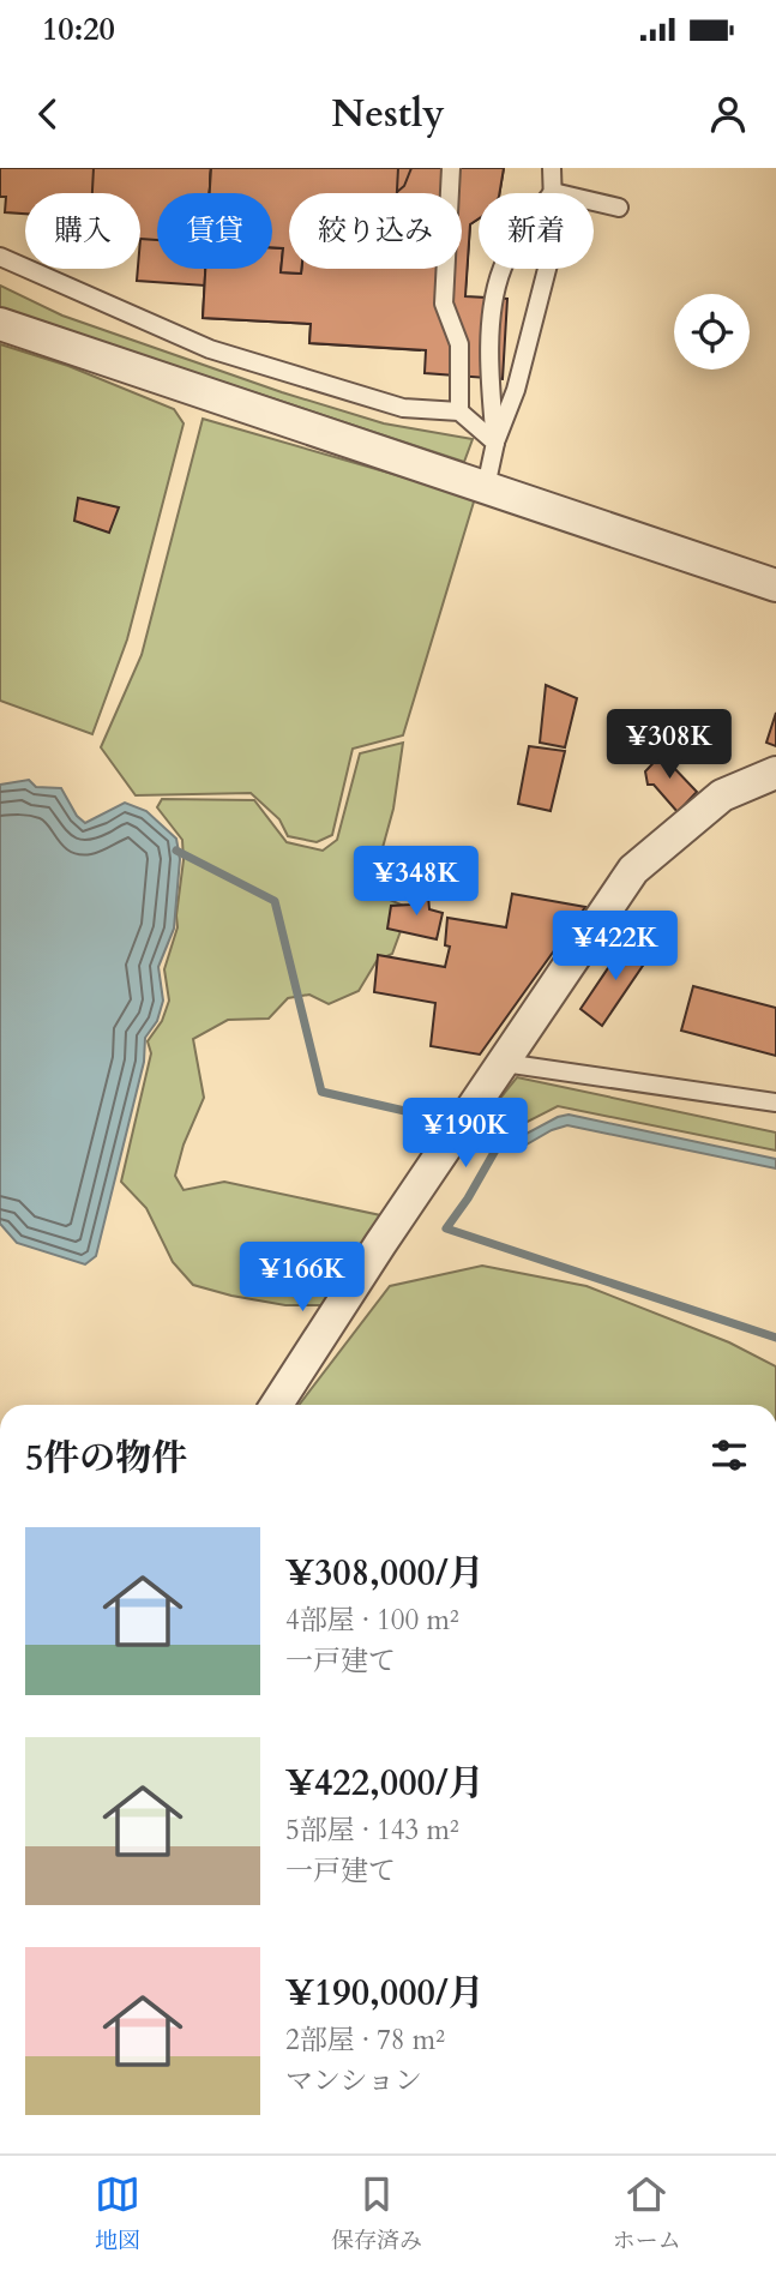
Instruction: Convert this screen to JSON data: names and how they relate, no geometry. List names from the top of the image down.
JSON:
{
  "page": {
    "status": "10:20",
    "header": "Nestly",
    "chip": [
      "購入",
      "賃貸",
      "絞り込み",
      "新着"
    ],
    "price": [
      "¥308K",
      "¥348K",
      "¥422K",
      "¥190K",
      "¥166K"
    ],
    "heading": "5件の物件",
    "list": [
      {
        "name": "¥308,000/月",
        "note": "4部屋 · 100 m² · 一戸建て"
      },
      {
        "name": "¥422,000/月",
        "note": "5部屋 · 143 m² · 一戸建て"
      },
      {
        "name": "¥190,000/月",
        "note": "2部屋 · 78 m² · マンション"
      }
    ],
    "tabs": ["地図", "保存済み", "ホーム"]
  }
}
